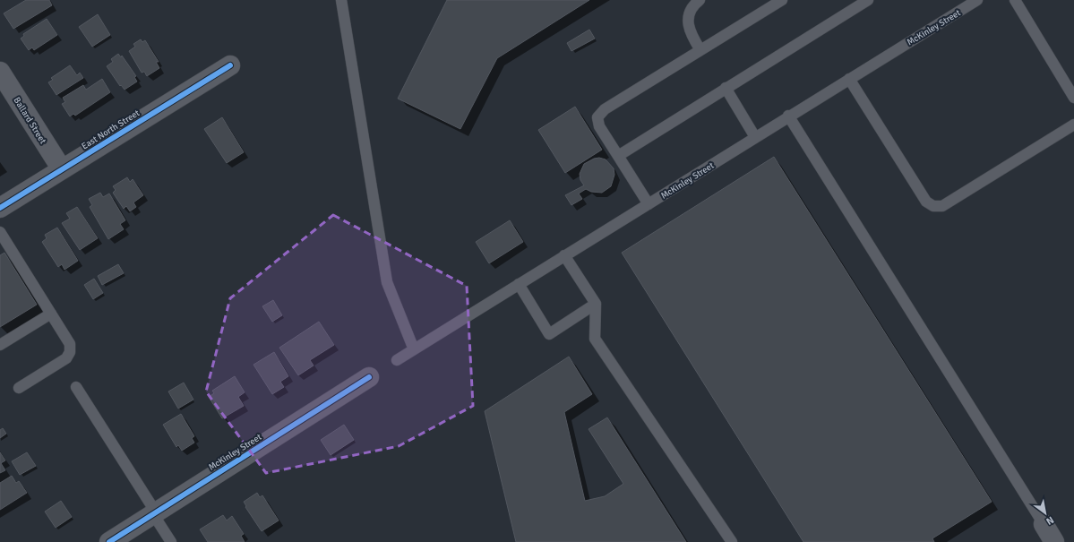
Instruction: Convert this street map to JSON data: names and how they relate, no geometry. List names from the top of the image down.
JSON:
{
  "streets": {
    "street": ["McKinley Street", "Ballard Street", "East North Street"]
  },
  "crossings": [
    ["Ballard Street", "East North Street"]
  ],
  "north": "bottom right"
}
